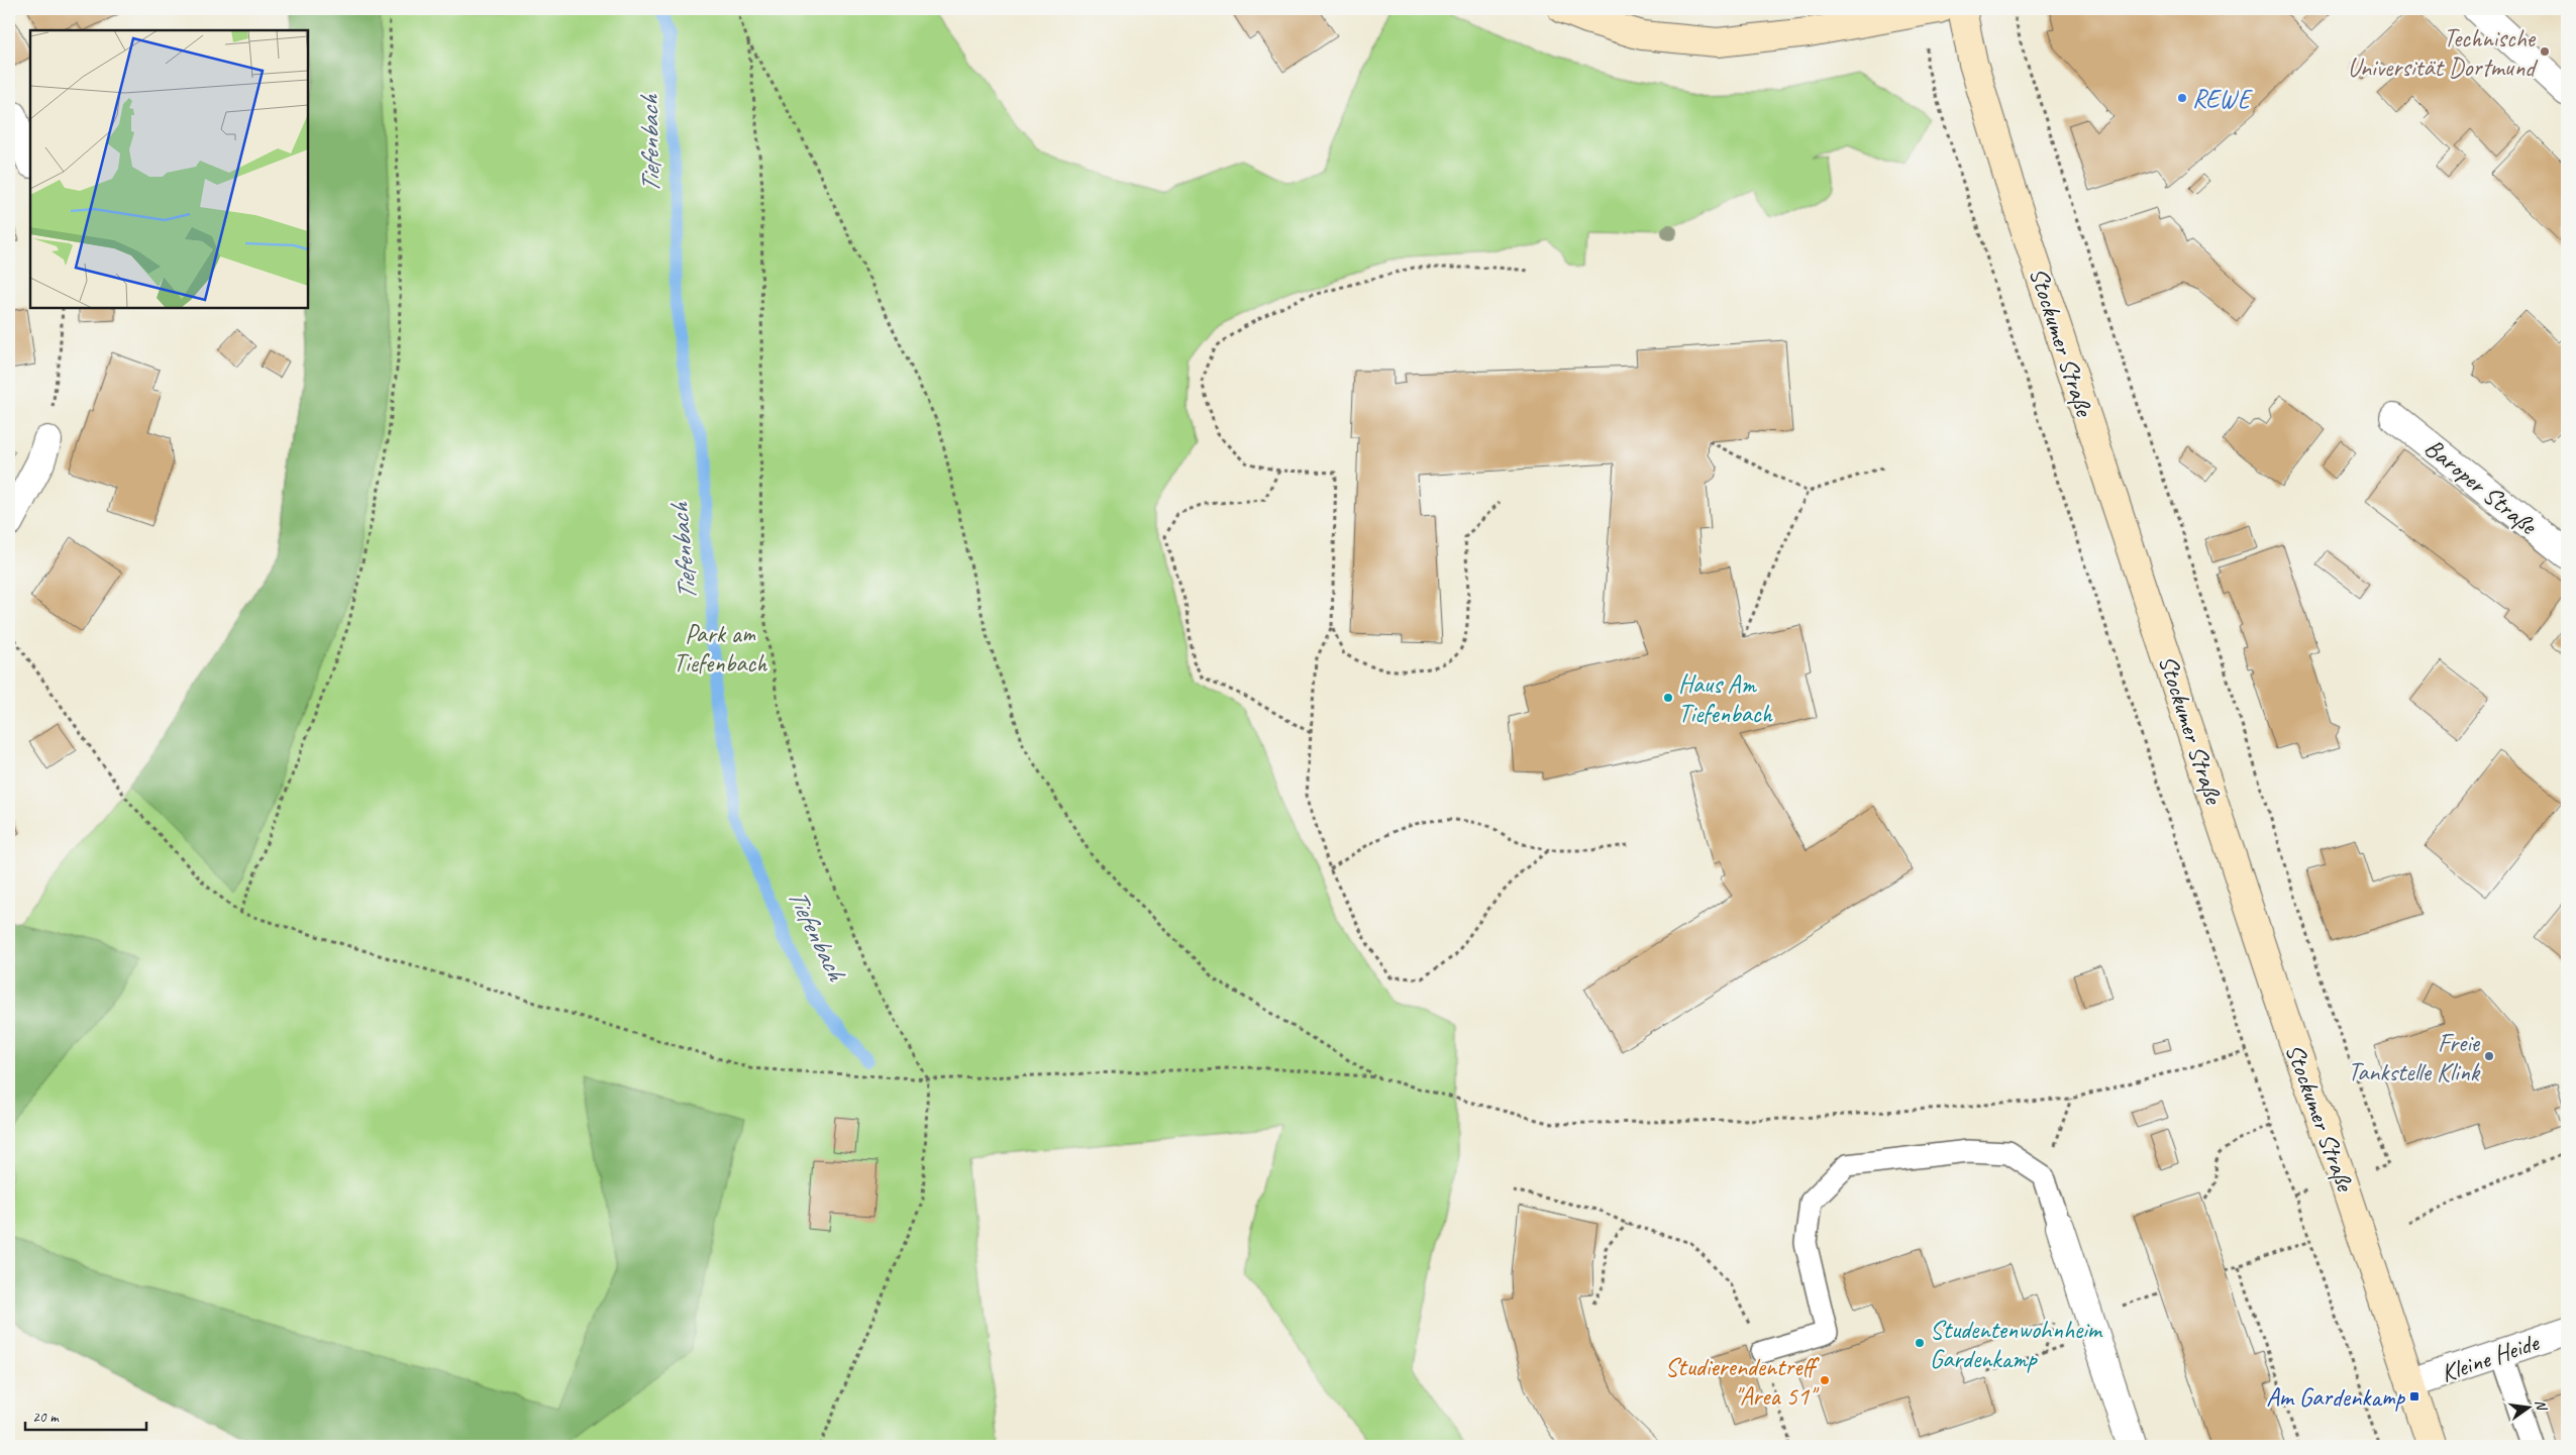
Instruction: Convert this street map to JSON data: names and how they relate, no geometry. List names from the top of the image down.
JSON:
{
  "streets": {
    "main road": ["Stockumer Straße"],
    "street": ["Baroper Straße", "Kleine Heide"]
  },
  "crossings": [
    ["Stockumer Straße", "Kleine Heide"]
  ],
  "water": ["Tiefenbach"],
  "parks": ["Park am Tiefenbach"],
  "places": {
    "other": [
      "Technische Universität Dortmund",
      "REWE",
      "Haus Am Tiefenbach",
      "Freie Tankstelle Klink",
      "Studentenwohnheim Gardenkamp",
      "Studierendentreff \"Area 51\""
    ],
    "transit": ["Am Gardenkamp"]
  },
  "scale_bar": "20 m",
  "north": "right"
}
